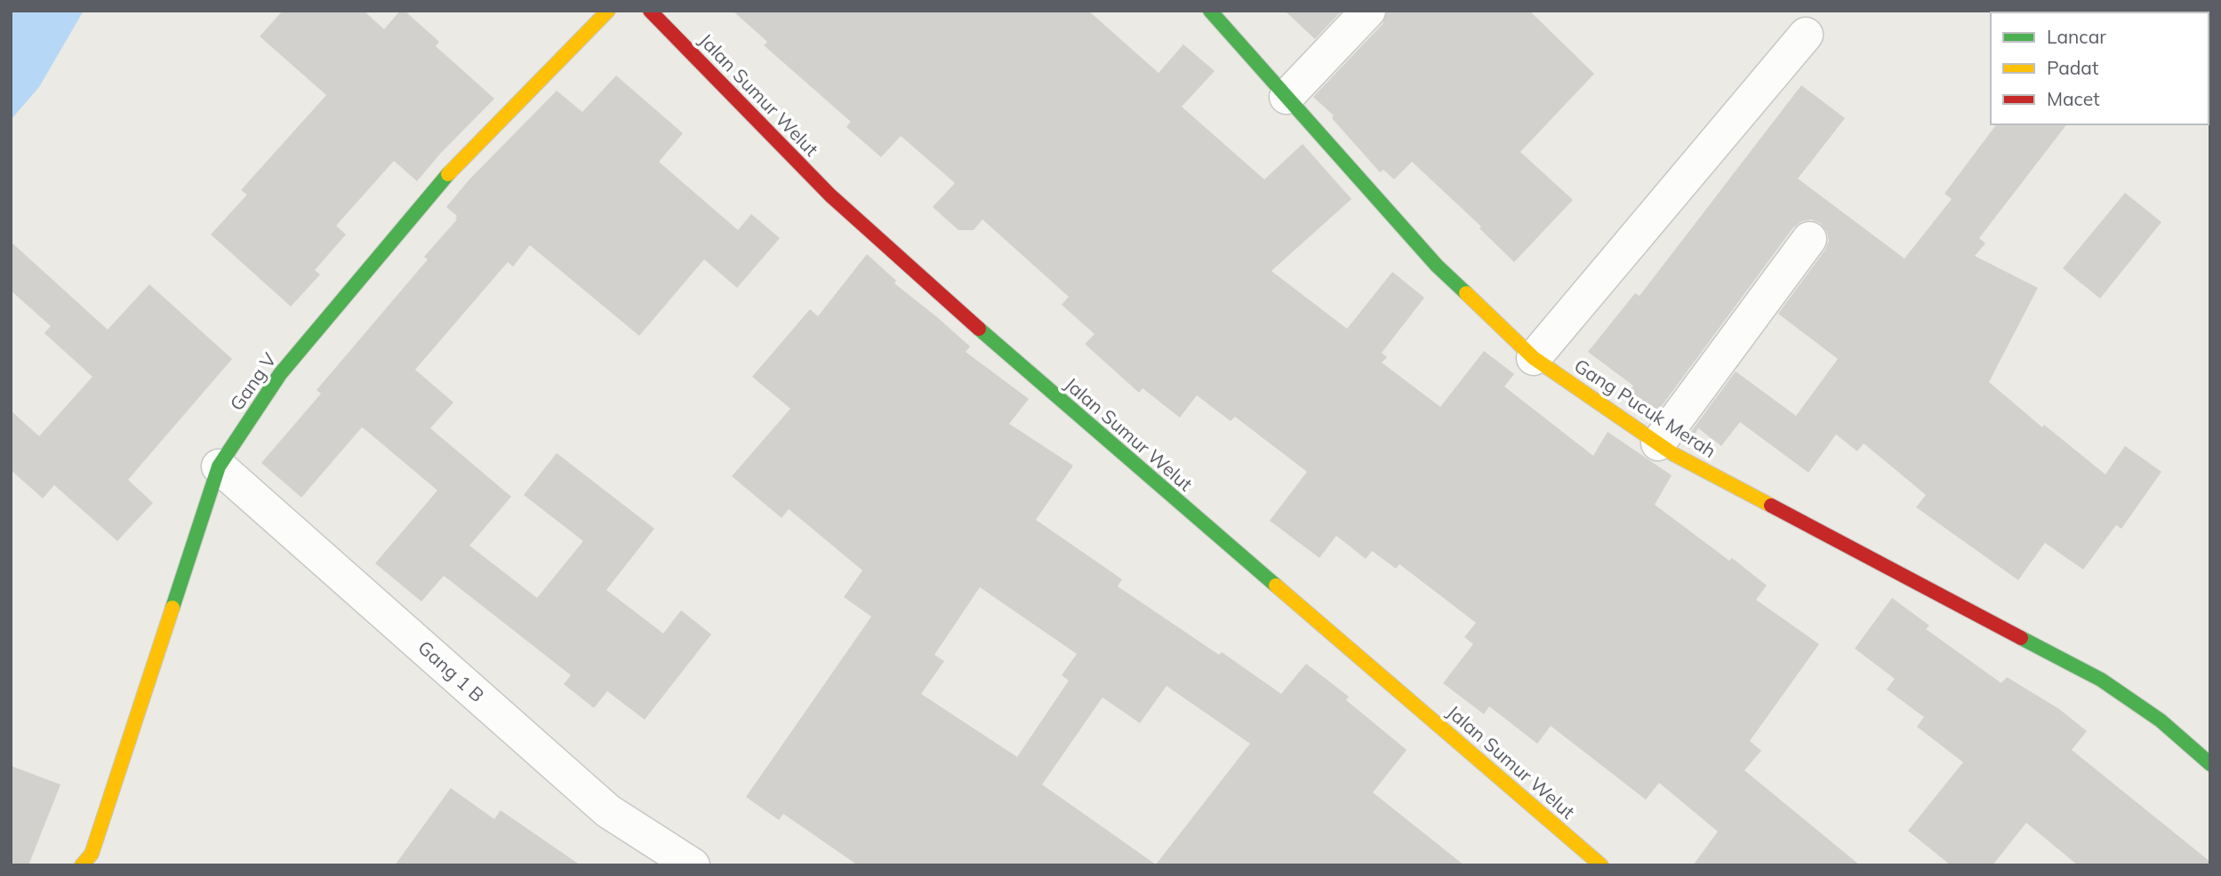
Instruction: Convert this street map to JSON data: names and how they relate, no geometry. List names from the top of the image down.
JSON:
{
  "streets": {
    "street": [
      "Jalan Sumur Welut",
      "Gang V",
      "Gang Pucuk Merah",
      "Gang 1 B"
    ]
  },
  "crossings": [
    ["Gang V", "Gang 1 B"]
  ],
  "legend": ["Lancar", "Padat", "Macet"]
}
